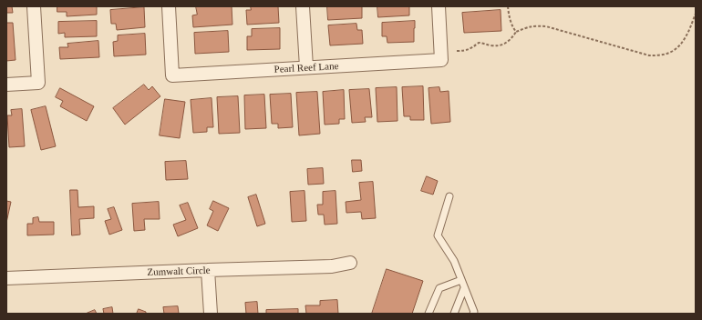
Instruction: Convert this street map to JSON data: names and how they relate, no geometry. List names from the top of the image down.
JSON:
{
  "streets": {
    "street": ["Pearl Reef Lane", "Zumwalt Circle"]
  }
}
